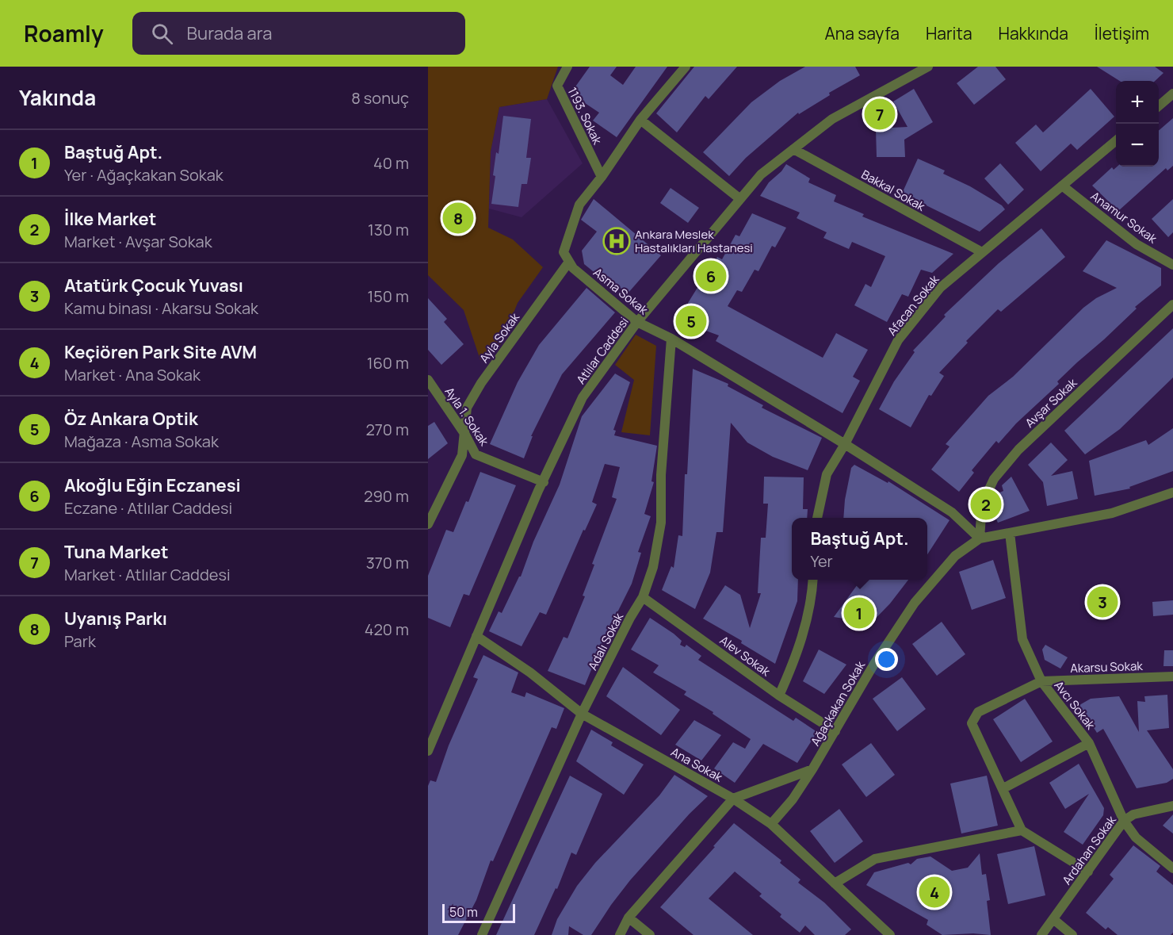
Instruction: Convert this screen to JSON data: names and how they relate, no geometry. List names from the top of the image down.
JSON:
{
  "streets": {
    "street": [
      "1193. Sokak",
      "Bakkal Sokak",
      "Anamur Sokak",
      "Asma Sokak",
      "Afacan Sokak",
      "Ayla Sokak",
      "Atlılar Caddesi",
      "Avşar Sokak",
      "Ayla 1. Sokak",
      "Adalı Sokak",
      "Alev Sokak",
      "Akarsu Sokak",
      "Ağaçkakan Sokak",
      "Avcı Sokak",
      "Ana Sokak",
      "Ardahan Sokak"
    ]
  },
  "crossings": [
    ["Bakkal Sokak", "Afacan Sokak"],
    ["Bakkal Sokak", "Atlılar Caddesi"],
    ["Anamur Sokak", "Afacan Sokak"],
    ["Asma Sokak", "Afacan Sokak"],
    ["Asma Sokak", "Ayla Sokak"],
    ["Asma Sokak", "Atlılar Caddesi"],
    ["Asma Sokak", "Avşar Sokak"],
    ["Asma Sokak", "Adalı Sokak"],
    ["Asma Sokak", "Ağaçkakan Sokak"],
    ["Ayla Sokak", "Ayla 1. Sokak"],
    ["Atlılar Caddesi", "Ayla 1. Sokak"],
    ["Atlılar Caddesi", "Ana Sokak"],
    ["Avşar Sokak", "Ağaçkakan Sokak"],
    ["Adalı Sokak", "Alev Sokak"],
    ["Adalı Sokak", "Ana Sokak"],
    ["Alev Sokak", "Ağaçkakan Sokak"],
    ["Akarsu Sokak", "Avcı Sokak"],
    ["Ağaçkakan Sokak", "Avcı Sokak"],
    ["Ağaçkakan Sokak", "Ana Sokak"],
    ["Avcı Sokak", "Ardahan Sokak"]
  ],
  "places": {
    "hospital": ["Ankara Meslek Hastalıkları Hastanesi"]
  },
  "scale_bar": "50 m",
  "page": {
    "header": "Roamly",
    "search": "Burada ara",
    "nav": [
      "Ana sayfa",
      "Harita",
      "Hakkında",
      "İletişim"
    ],
    "heading": ["Yakında", "8 sonuç"],
    "map_buttons": ["+", "−"],
    "pins": [
      "7",
      "8",
      "6",
      "5",
      "2",
      "3",
      "1",
      "4"
    ],
    "list": [
      {
        "mark": "1",
        "name": "Baştuğ Apt.",
        "note": "Yer · Ağaçkakan Sokak",
        "value": "40 m"
      },
      {
        "mark": "2",
        "name": "İlke Market",
        "note": "Market · Avşar Sokak",
        "value": "130 m"
      },
      {
        "mark": "3",
        "name": "Atatürk Çocuk Yuvası",
        "note": "Kamu binası · Akarsu Sokak",
        "value": "150 m"
      },
      {
        "mark": "4",
        "name": "Keçiören Park Site AVM",
        "note": "Market · Ana Sokak",
        "value": "160 m"
      },
      {
        "mark": "5",
        "name": "Öz Ankara Optik",
        "note": "Mağaza · Asma Sokak",
        "value": "270 m"
      },
      {
        "mark": "6",
        "name": "Akoğlu Eğin Eczanesi",
        "note": "Eczane · Atlılar Caddesi",
        "value": "290 m"
      },
      {
        "mark": "7",
        "name": "Tuna Market",
        "note": "Market · Atlılar Caddesi",
        "value": "370 m"
      },
      {
        "mark": "8",
        "name": "Uyanış Parkı",
        "note": "Park",
        "value": "420 m"
      }
    ],
    "popup": ["Baştuğ Apt.", "Yer"],
    "scale": "50 m"
  }
}
